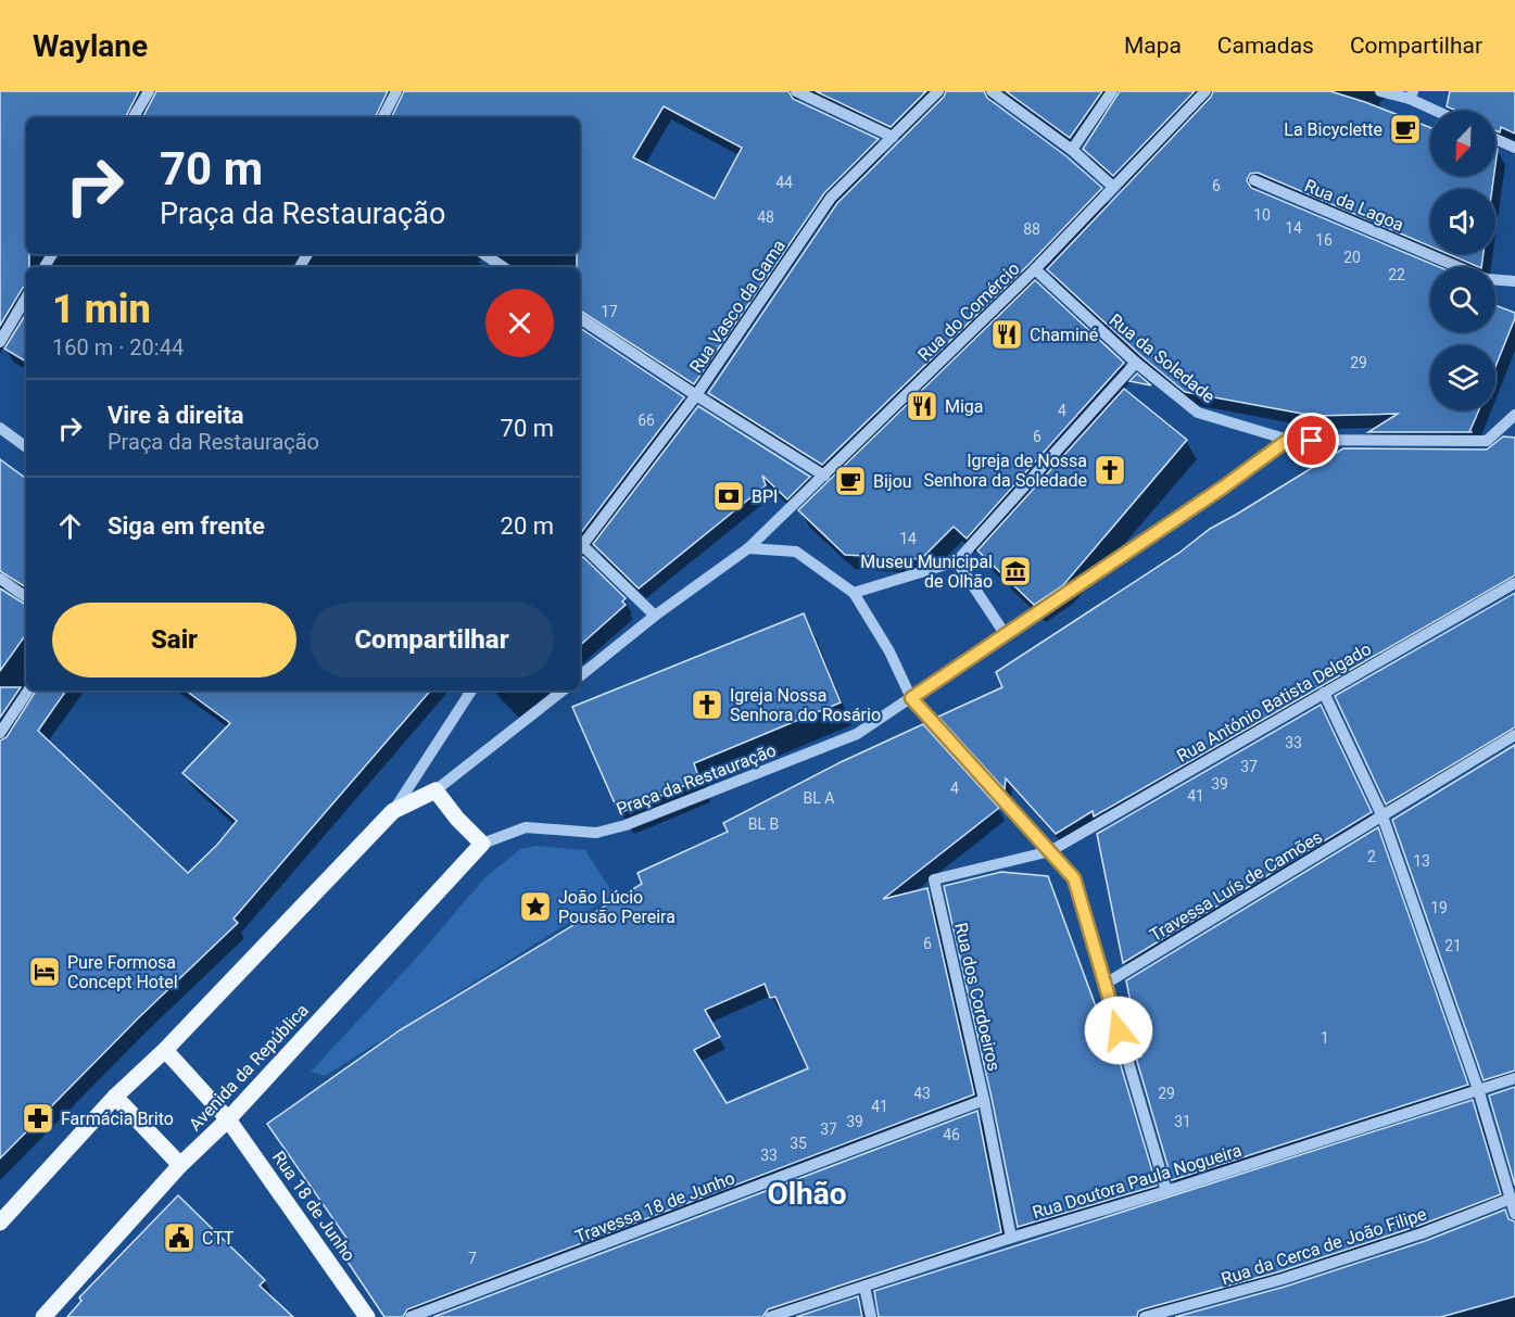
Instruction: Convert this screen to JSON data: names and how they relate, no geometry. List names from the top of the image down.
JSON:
{
  "streets": {
    "main road": ["Avenida da República", "Rua 18 de Junho"],
    "street": [
      "Rua da Lagoa",
      "Rua Vasco da Gama",
      "Rua do Comércio",
      "Rua da Soledade",
      "Rua António Batista Delgado",
      "Praça da Restauração",
      "Travessa Luís de Camões",
      "Rua dos Cordoeiros",
      "Rua Doutora Paula Nogueira",
      "Travessa 18 de Junho",
      "Rua da Cerca de João Filipe"
    ]
  },
  "crossings": [
    ["Rua do Comércio", "Rua da Soledade"],
    ["Rua da Soledade", "Praça da Restauração"],
    ["Rua António Batista Delgado", "Rua dos Cordoeiros"],
    ["Praça da Restauração", "Avenida da República"],
    ["Rua dos Cordoeiros", "Rua Doutora Paula Nogueira"],
    ["Rua dos Cordoeiros", "Travessa 18 de Junho"],
    ["Avenida da República", "Rua 18 de Junho"]
  ],
  "districts": ["Olhão"],
  "places": {
    "cafe": ["La Bicyclette", "Bijou"],
    "restaurant": ["Chaminé", "Miga"],
    "church": ["Igreja de Nossa Senhora da Soledade", "Igreja Nossa Senhora do Rosário"],
    "bank": ["BPI"],
    "museum": ["Museu Municipal de Olhão"],
    "place": ["João Lúcio Pousão Pereira"],
    "hotel": ["Pure Formosa Concept Hotel"],
    "pharmacy": ["Farmácia Brito"],
    "public building": ["CTT"]
  },
  "house_numbers": [
    "44",
    "6",
    "10",
    "48",
    "14",
    "88",
    "16",
    "20",
    "22",
    "17",
    "29",
    "4",
    "66",
    "6",
    "14",
    "33",
    "37",
    "39",
    "4",
    "41",
    "BL A",
    "BL B",
    "2",
    "13",
    "19",
    "6",
    "21",
    "1",
    "43",
    "29",
    "41",
    "39",
    "31",
    "37",
    "46",
    "35",
    "33",
    "7"
  ],
  "north": "bottom left",
  "page": {
    "header": "Waylane",
    "nav": ["Mapa", "Camadas", "Compartilhar"],
    "turn": ["70 m", "Praça da Restauração"],
    "heading": ["1 min", "160 m · 20:44"],
    "list": [
      {
        "name": "Vire à direita",
        "note": "Praça da Restauração",
        "value": "70 m"
      },
      {
        "name": "Siga em frente",
        "value": "20 m"
      }
    ],
    "buttons": ["Sair", "Compartilhar"]
  }
}
